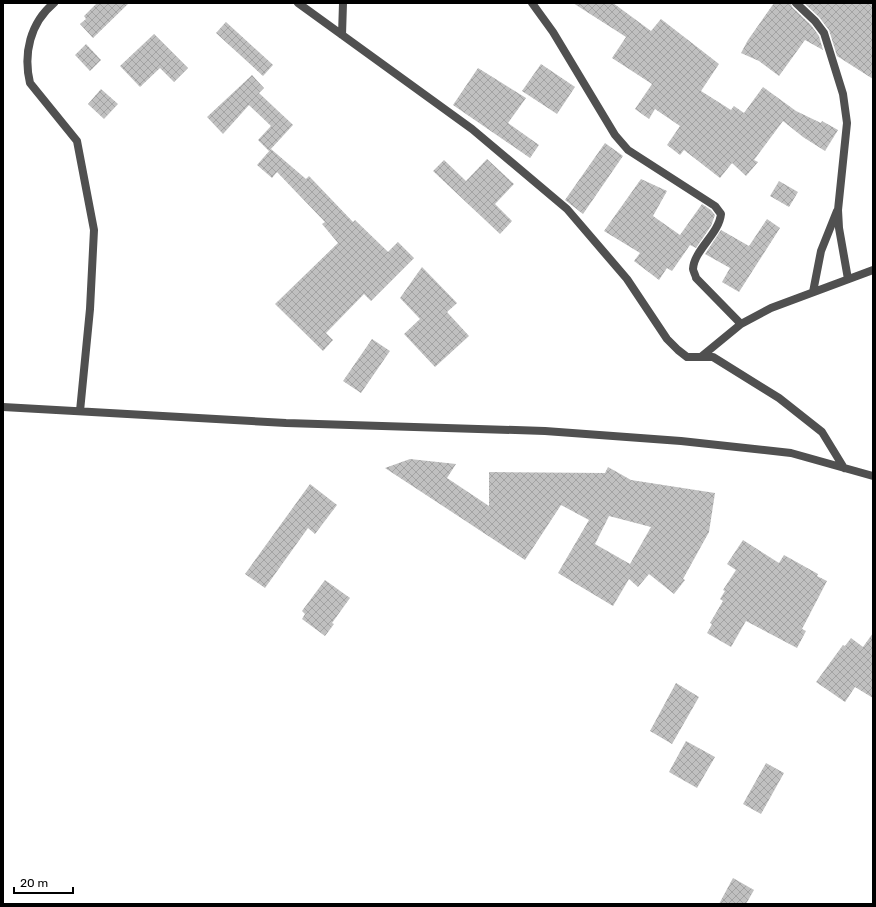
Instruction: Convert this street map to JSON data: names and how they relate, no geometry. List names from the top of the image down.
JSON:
{
  "scale_bar": "20 m"
}
